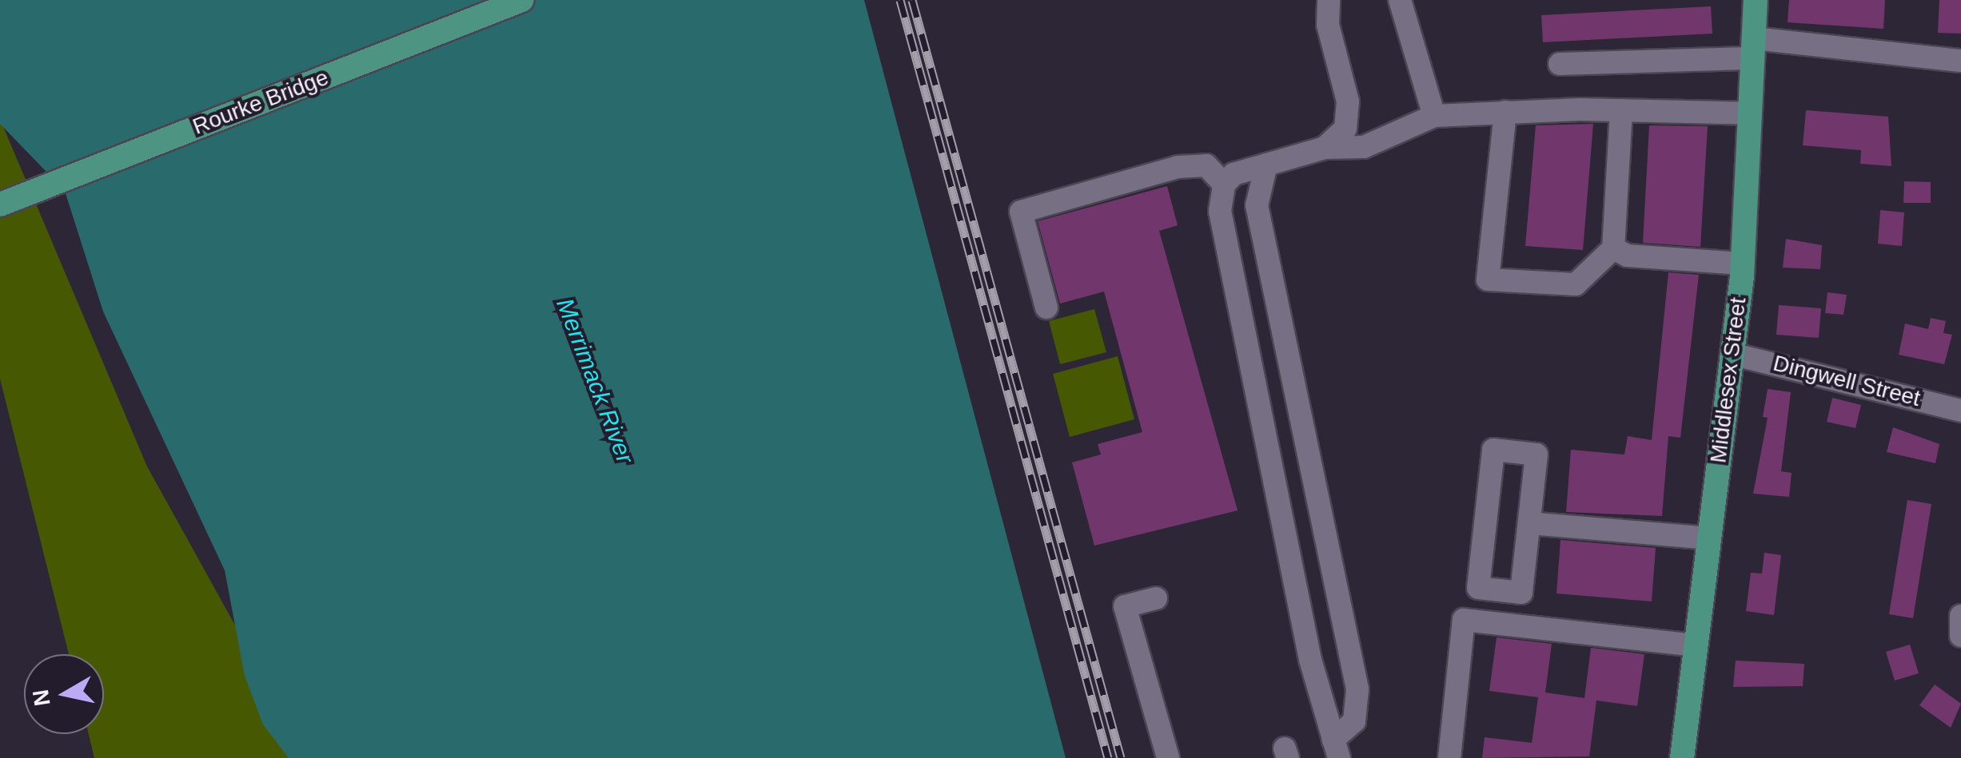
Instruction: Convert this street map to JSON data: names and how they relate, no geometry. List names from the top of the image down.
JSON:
{
  "streets": {
    "main road": ["Rourke Bridge", "Middlesex Street"],
    "street": ["Dingwell Street"]
  },
  "crossings": [
    ["Middlesex Street", "Dingwell Street"]
  ],
  "water": ["Merrimack River"],
  "north": "left"
}
